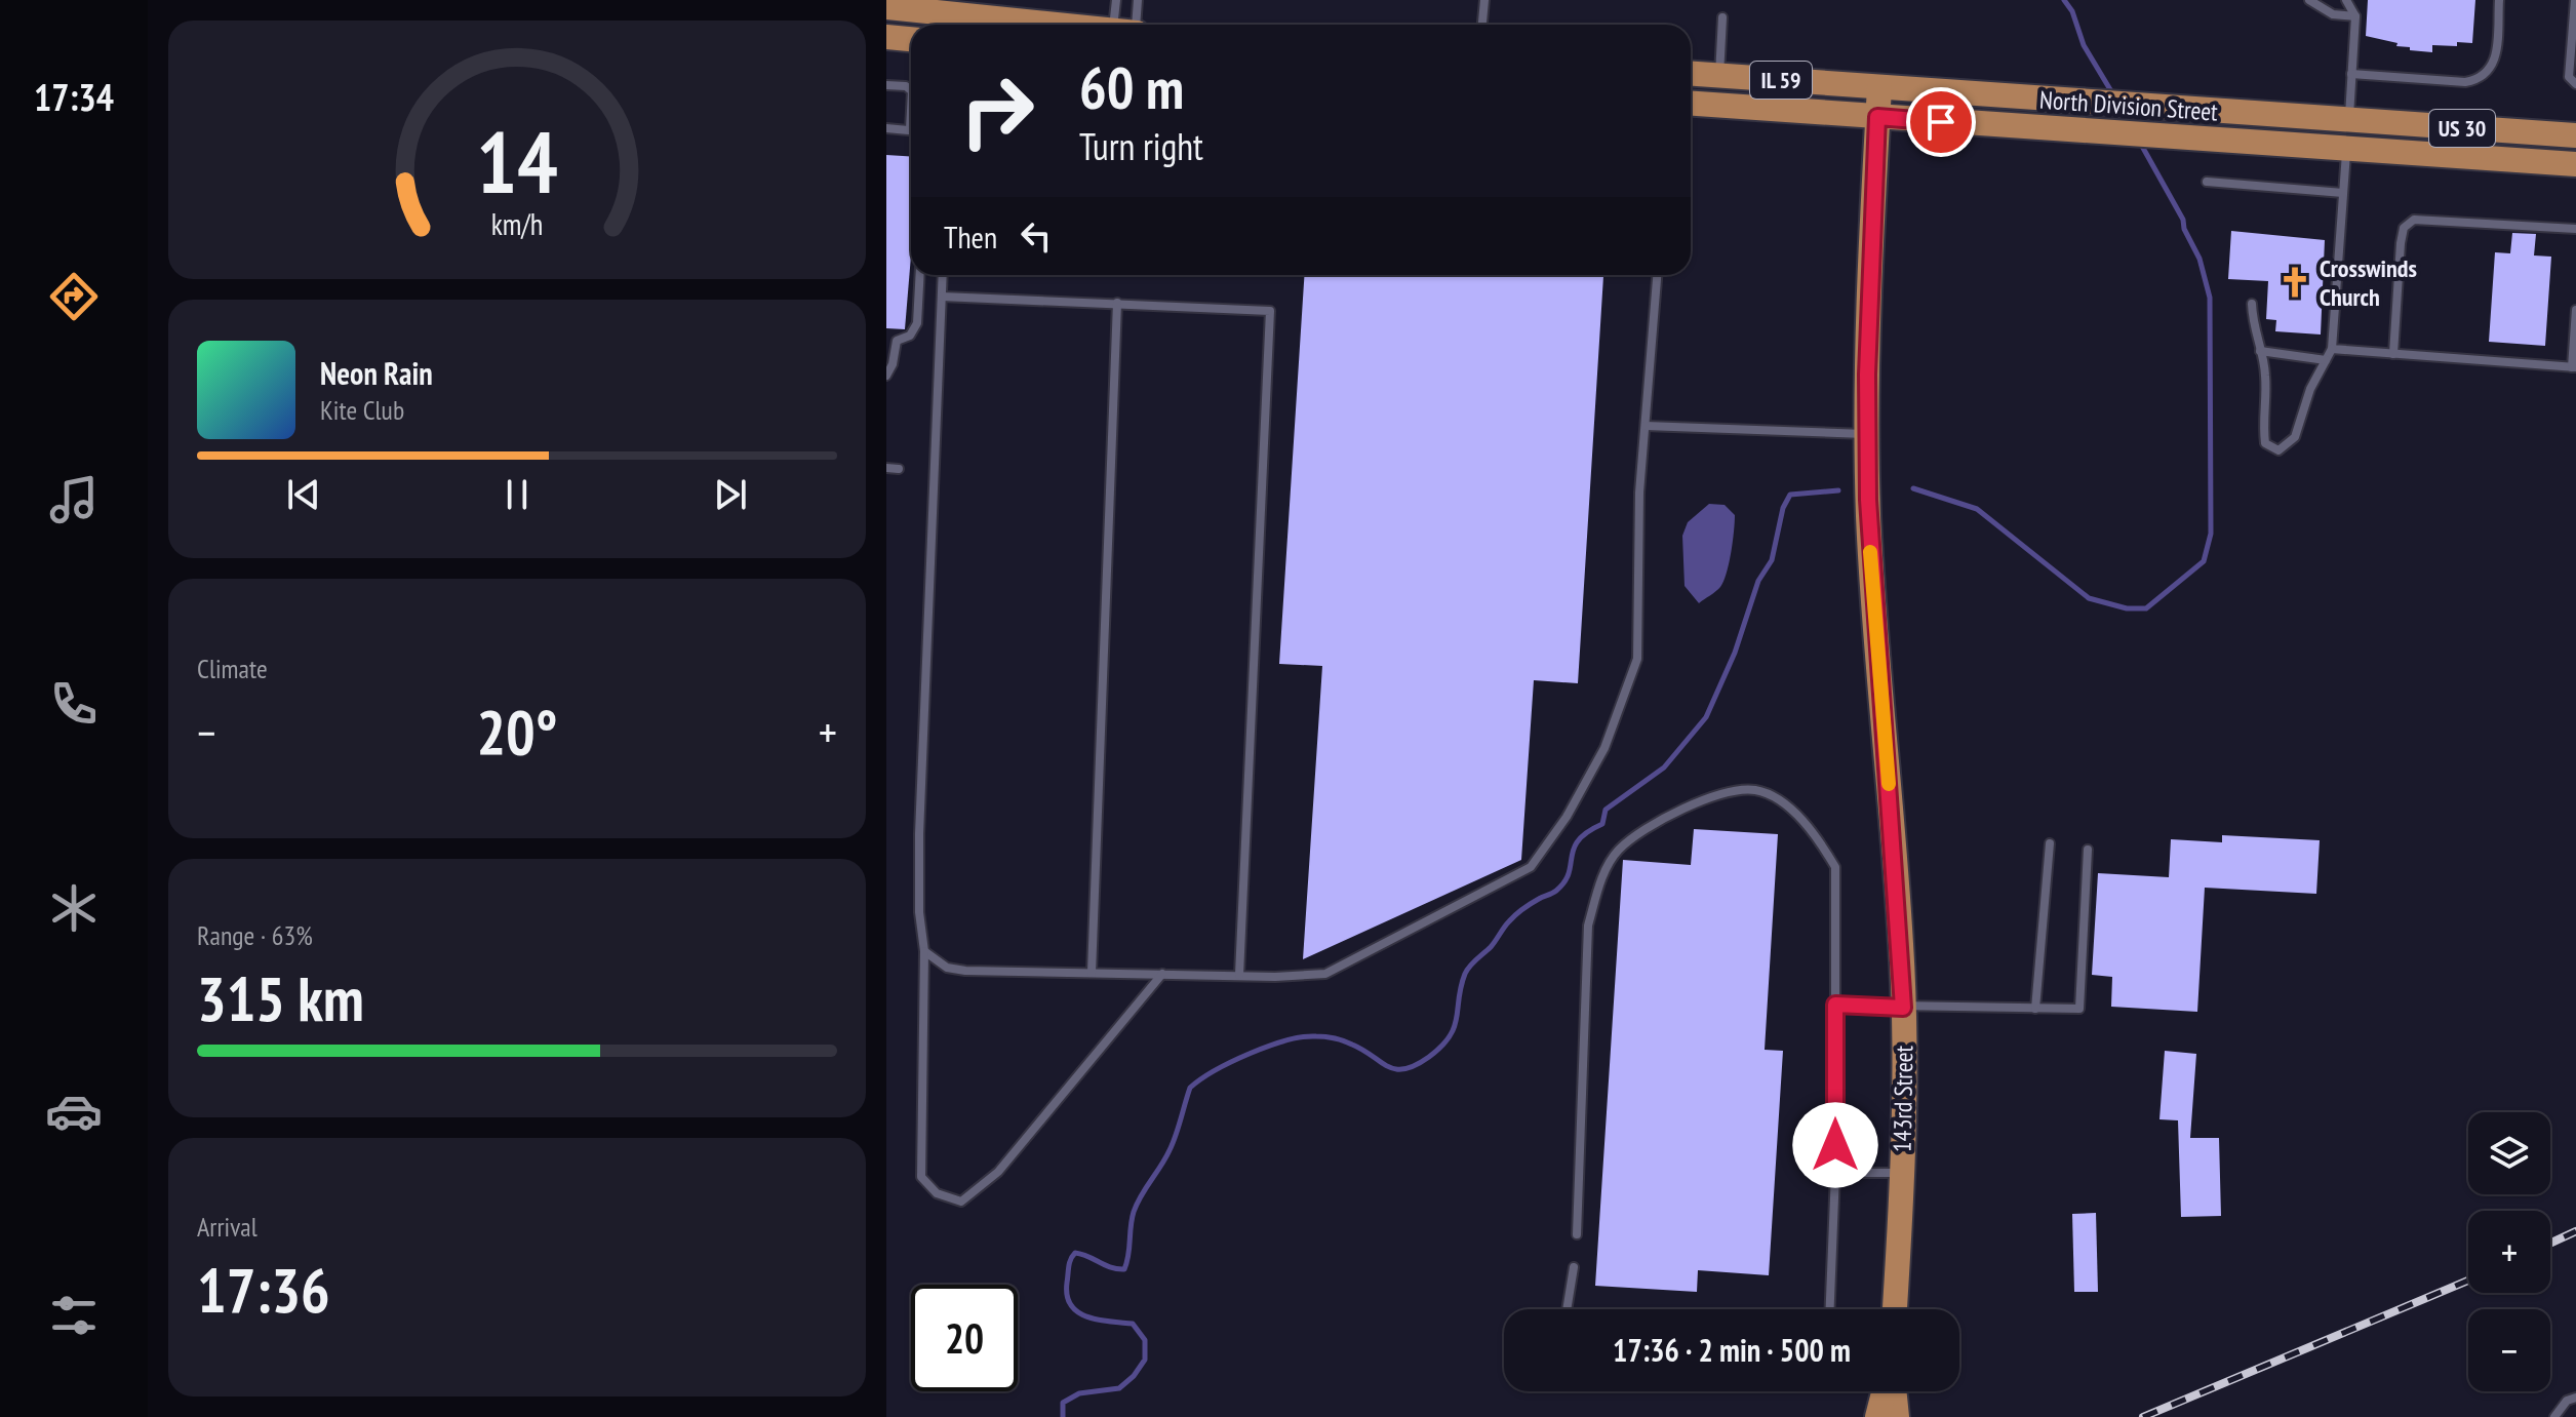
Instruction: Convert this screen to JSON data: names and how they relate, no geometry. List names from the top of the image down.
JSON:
{
  "streets": {
    "main road": [
      "IL 59",
      "North Division Street",
      "US 30",
      "143rd Street"
    ]
  },
  "crossings": [
    ["North Division Street", "143rd Street"]
  ],
  "places": {
    "church": ["Crosswinds Church"]
  },
  "page": {
    "tabs": "17:34",
    "turn": ["60 m", "Turn right"],
    "then": "Then",
    "song": ["Neon Rain", "Kite Club"],
    "tile": [
      "Climate",
      ["Range · 63%", "315 km"],
      ["Arrival", "17:36"]
    ],
    "heat": ["−", "20°", "+"],
    "map_buttons": ["+", "−"],
    "limit": "20",
    "trip": "17:36 · 2 min · 500 m",
    "gauge": ["14", "km/h"]
  }
}
